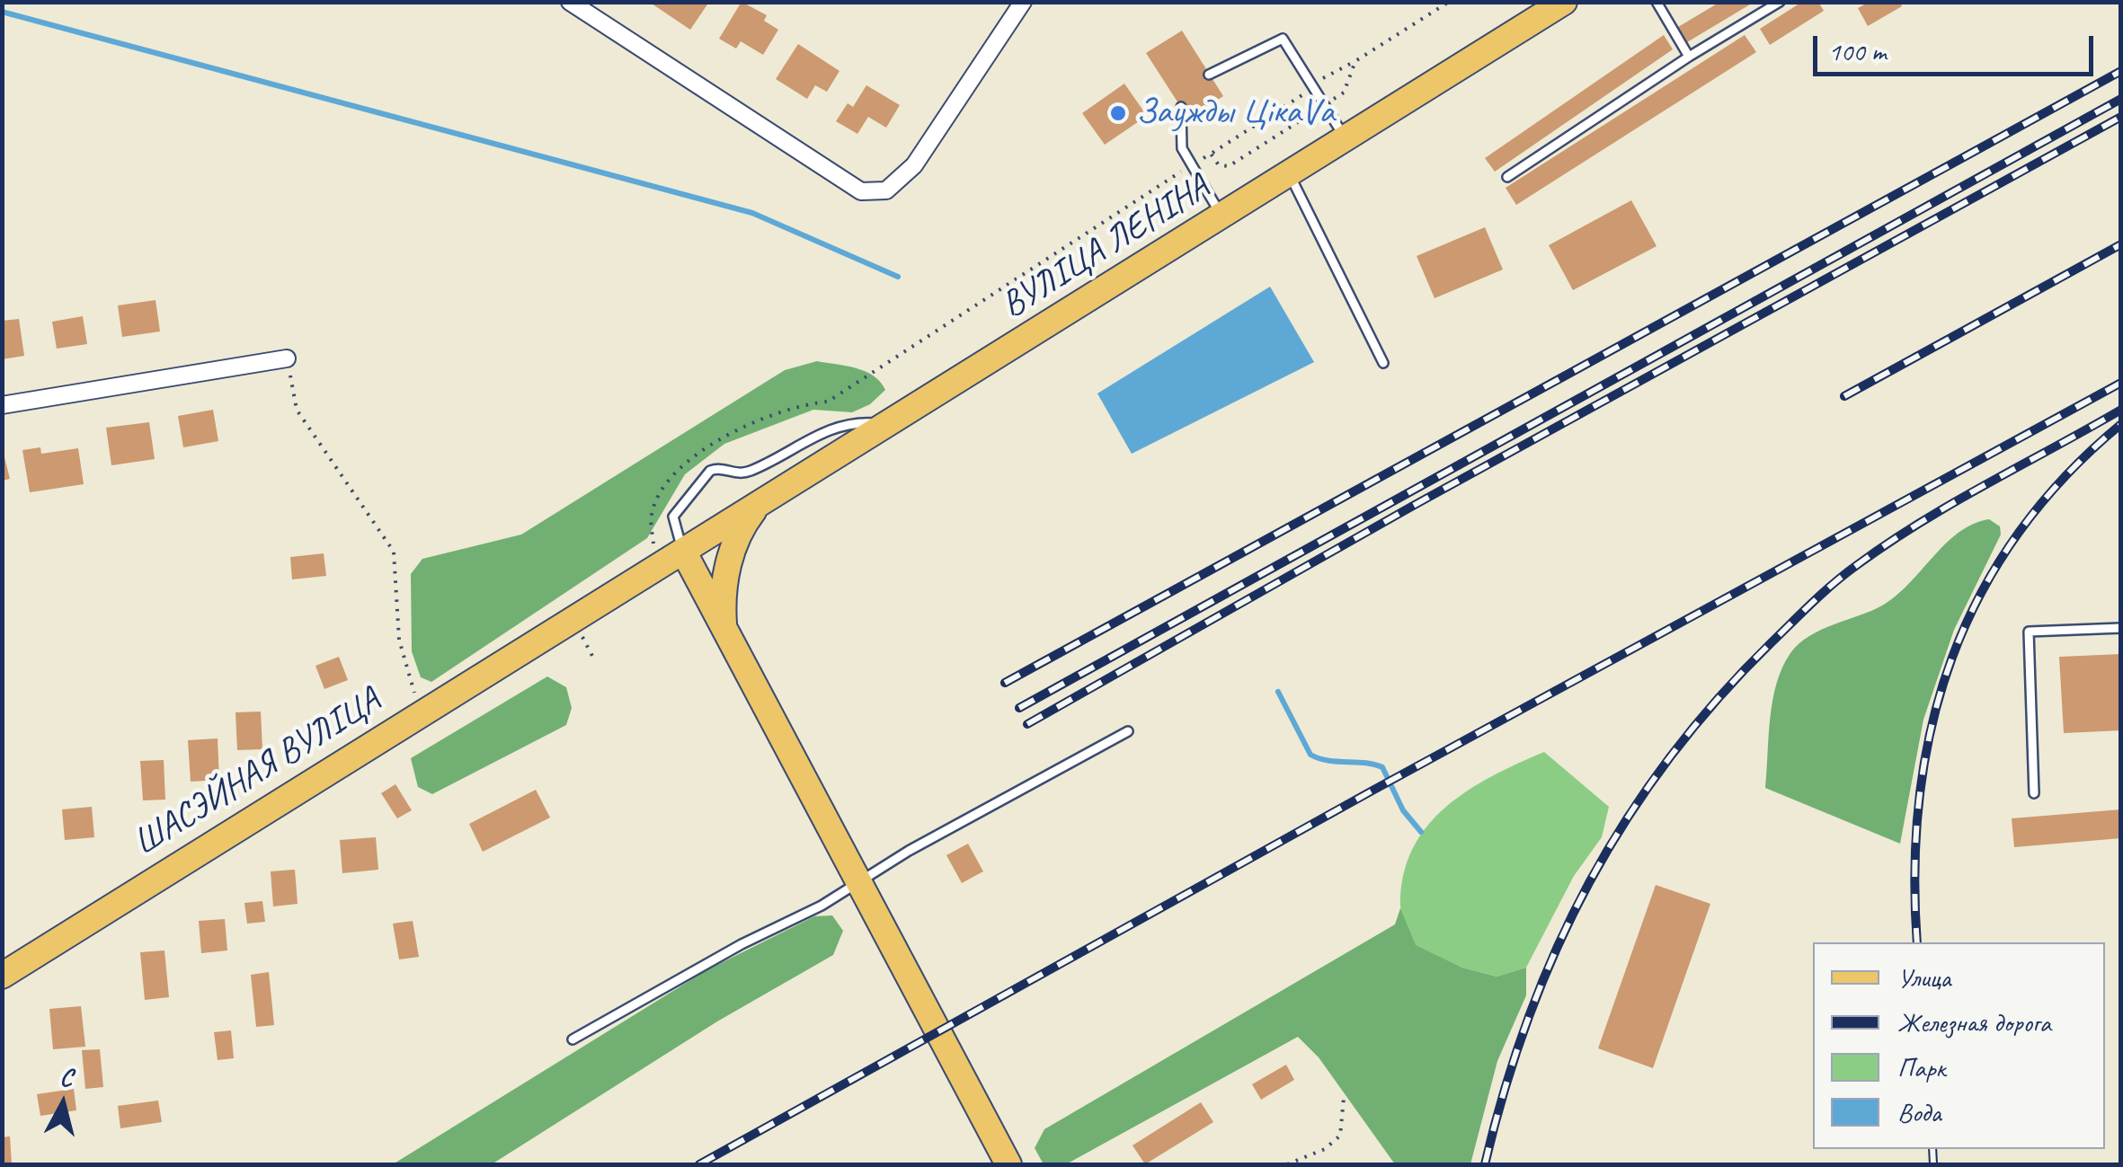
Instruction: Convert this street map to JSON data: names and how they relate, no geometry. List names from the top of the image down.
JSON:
{
  "streets": {
    "main road": ["ВУЛІЦА ЛЕНІНА", "ШАСЭЙНАЯ ВУЛІЦА"]
  },
  "crossings": [
    ["ВУЛІЦА ЛЕНІНА", "ШАСЭЙНАЯ ВУЛІЦА"]
  ],
  "places": ["Заужды ЦікаVа"],
  "legend": [
    "Улица",
    "Железная дорога",
    "Парк",
    "Вода"
  ],
  "scale_bar": "100 m",
  "north": "top"
}
